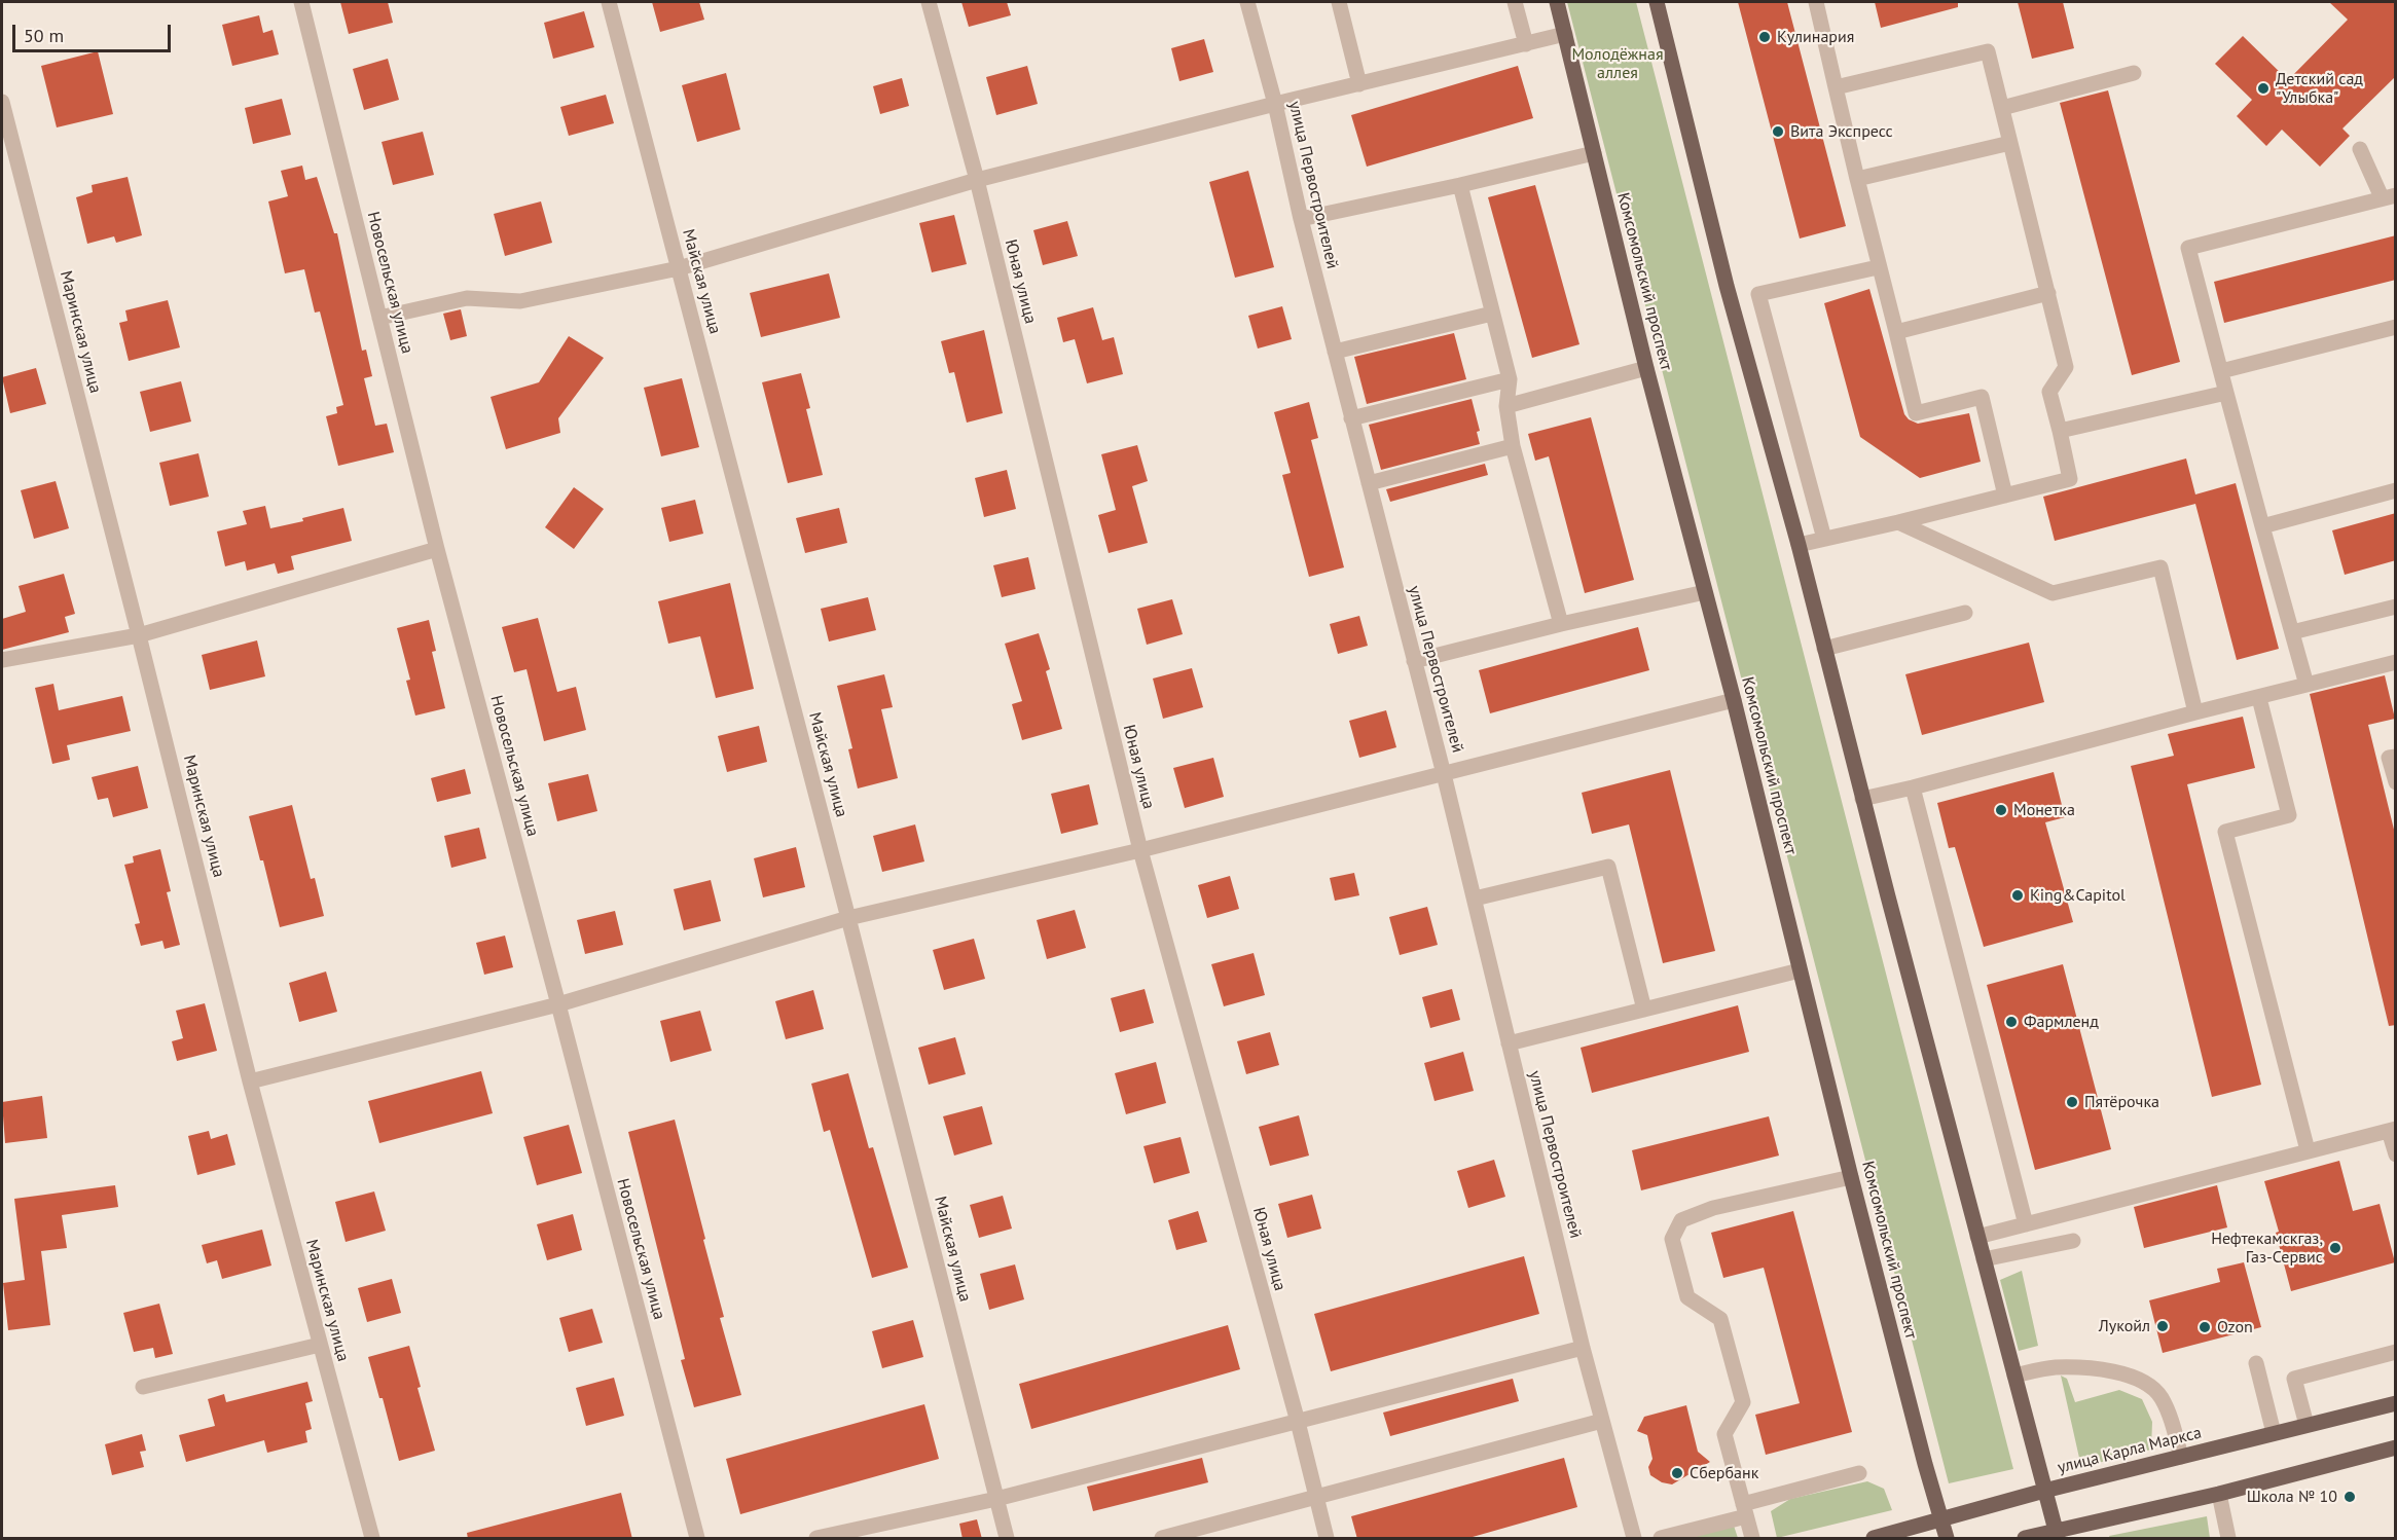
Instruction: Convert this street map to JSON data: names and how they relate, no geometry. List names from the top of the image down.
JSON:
{
  "streets": {
    "main road": ["Комсомольский проспект", "улица Карла Маркса"],
    "street": [
      "улица Первостроителей",
      "Майская улица",
      "Юная улица",
      "Новосельская улица",
      "Маринская улица"
    ]
  },
  "crossings": [
    ["Комсомольский проспект", "улица Карла Маркса"]
  ],
  "parks": ["Молодёжная аллея"],
  "places": [
    "Кулинария",
    "Детский сад \"Улыбка\"",
    "Вита Экспресс",
    "Монетка",
    "King&Capitol",
    "Фармленд",
    "Пятёрочка",
    "Нефтекамскгаз, Газ-Сервис",
    "Лукойл",
    "Ozon",
    "Сбербанк",
    "Школа № 10"
  ],
  "scale_bar": "50 m"
}
